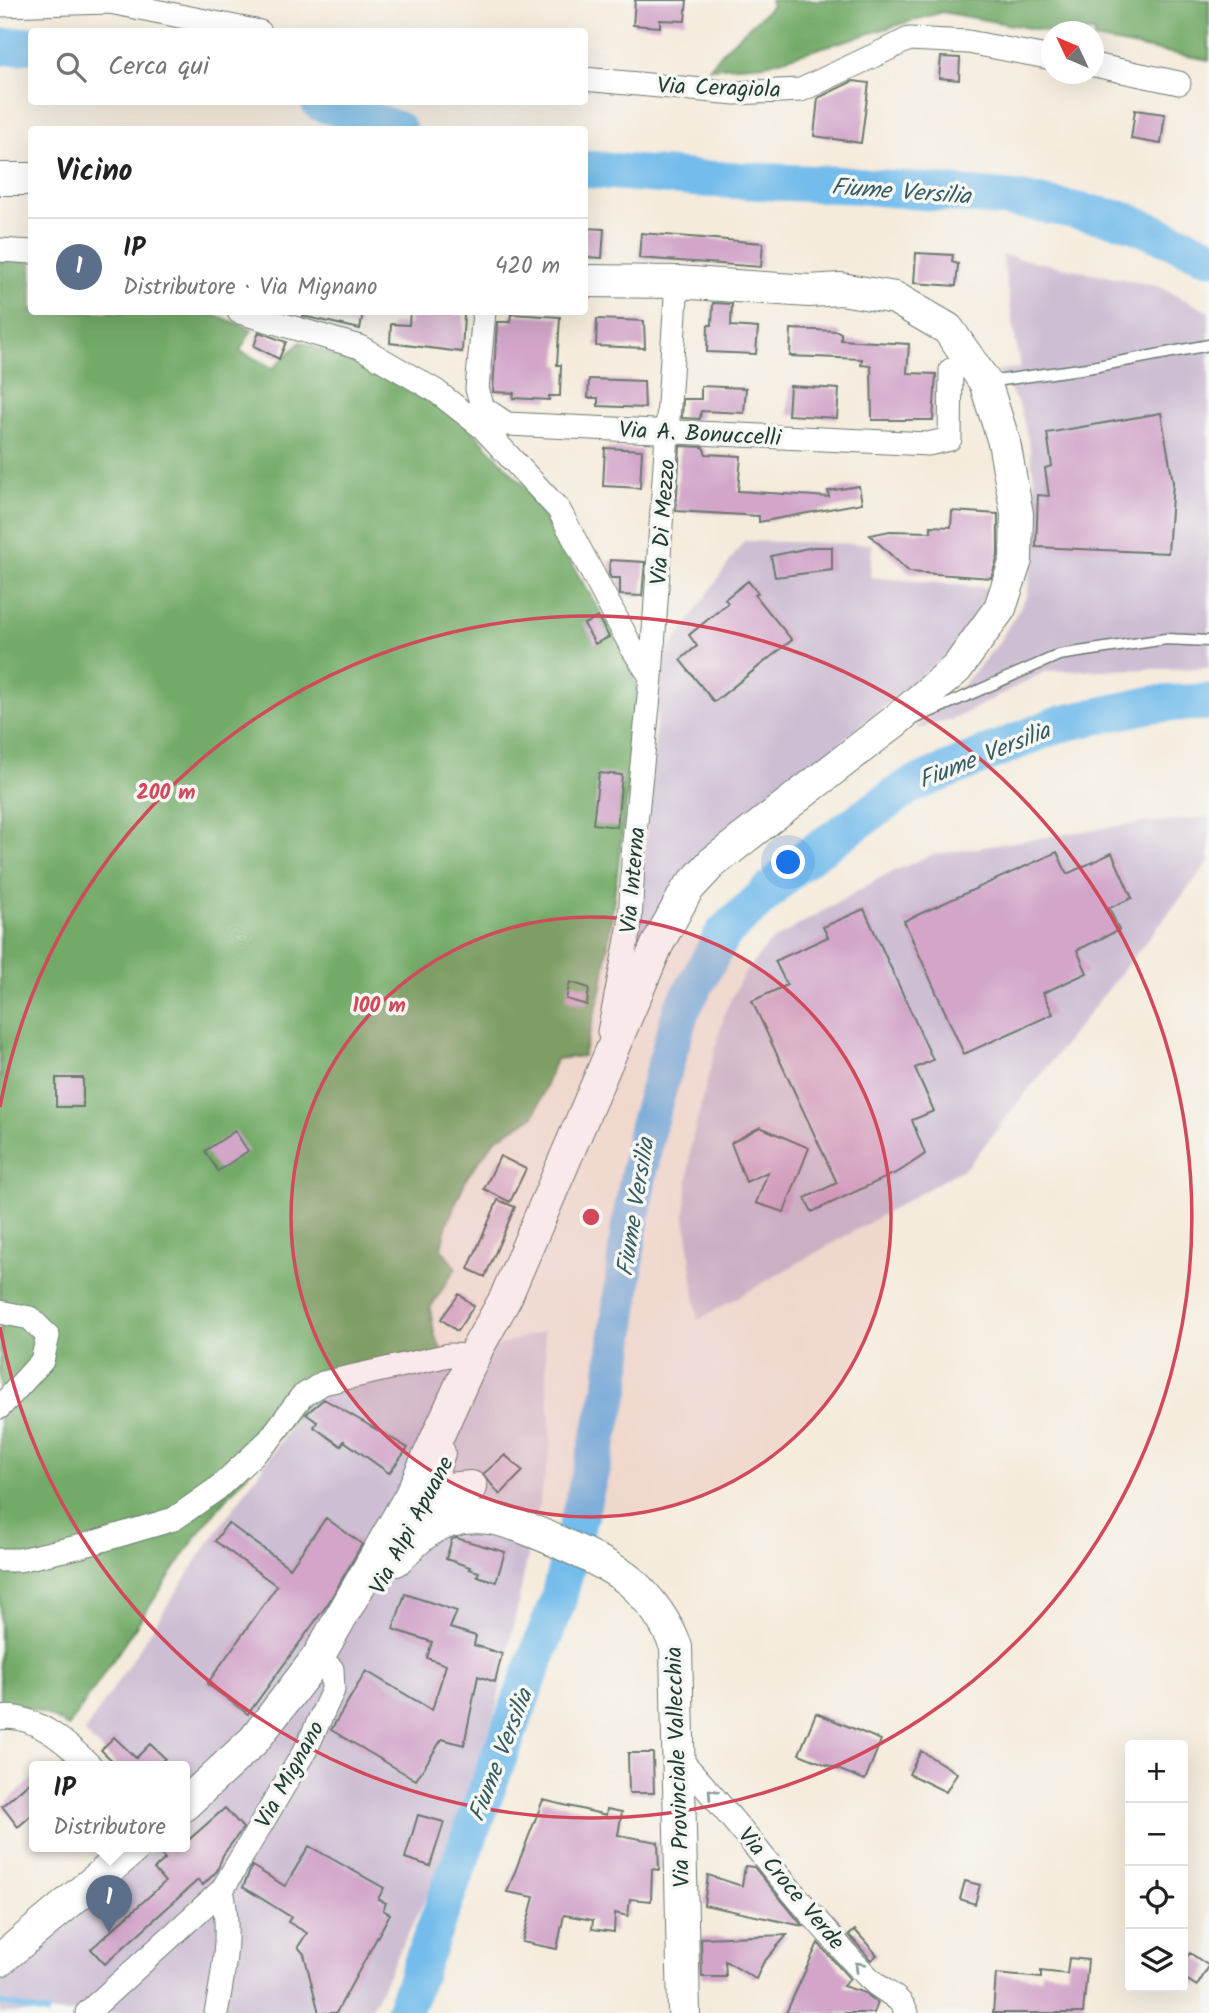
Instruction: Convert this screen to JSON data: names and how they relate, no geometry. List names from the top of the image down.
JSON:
{
  "streets": {
    "main road": ["Via Alpi Apuane", "Via Provinciale Vallecchia"],
    "street": [
      "Via Ceragiola",
      "Via A. Bonuccelli",
      "Via Di Mezzo",
      "Via Interna",
      "Via Mignano",
      "Via Croce Verde"
    ]
  },
  "crossings": [
    ["Via A. Bonuccelli", "Via Di Mezzo"],
    ["Via Di Mezzo", "Via Interna"],
    ["Via Alpi Apuane", "Via Mignano"],
    ["Via Provinciale Vallecchia", "Via Croce Verde"]
  ],
  "one_way": ["Via Croce Verde"],
  "water": ["Fiume Versilia"],
  "north": "top left",
  "page": {
    "search": "Cerca qui",
    "heading": "Vicino",
    "list": [
      {
        "mark": "1",
        "name": "IP",
        "note": "Distributore · Via Mignano",
        "value": "420 m"
      }
    ],
    "map_buttons": ["+", "−"],
    "popup": ["IP", "Distributore"],
    "pins": "1"
  },
  "rings": ["200 m", "100 m"]
}
